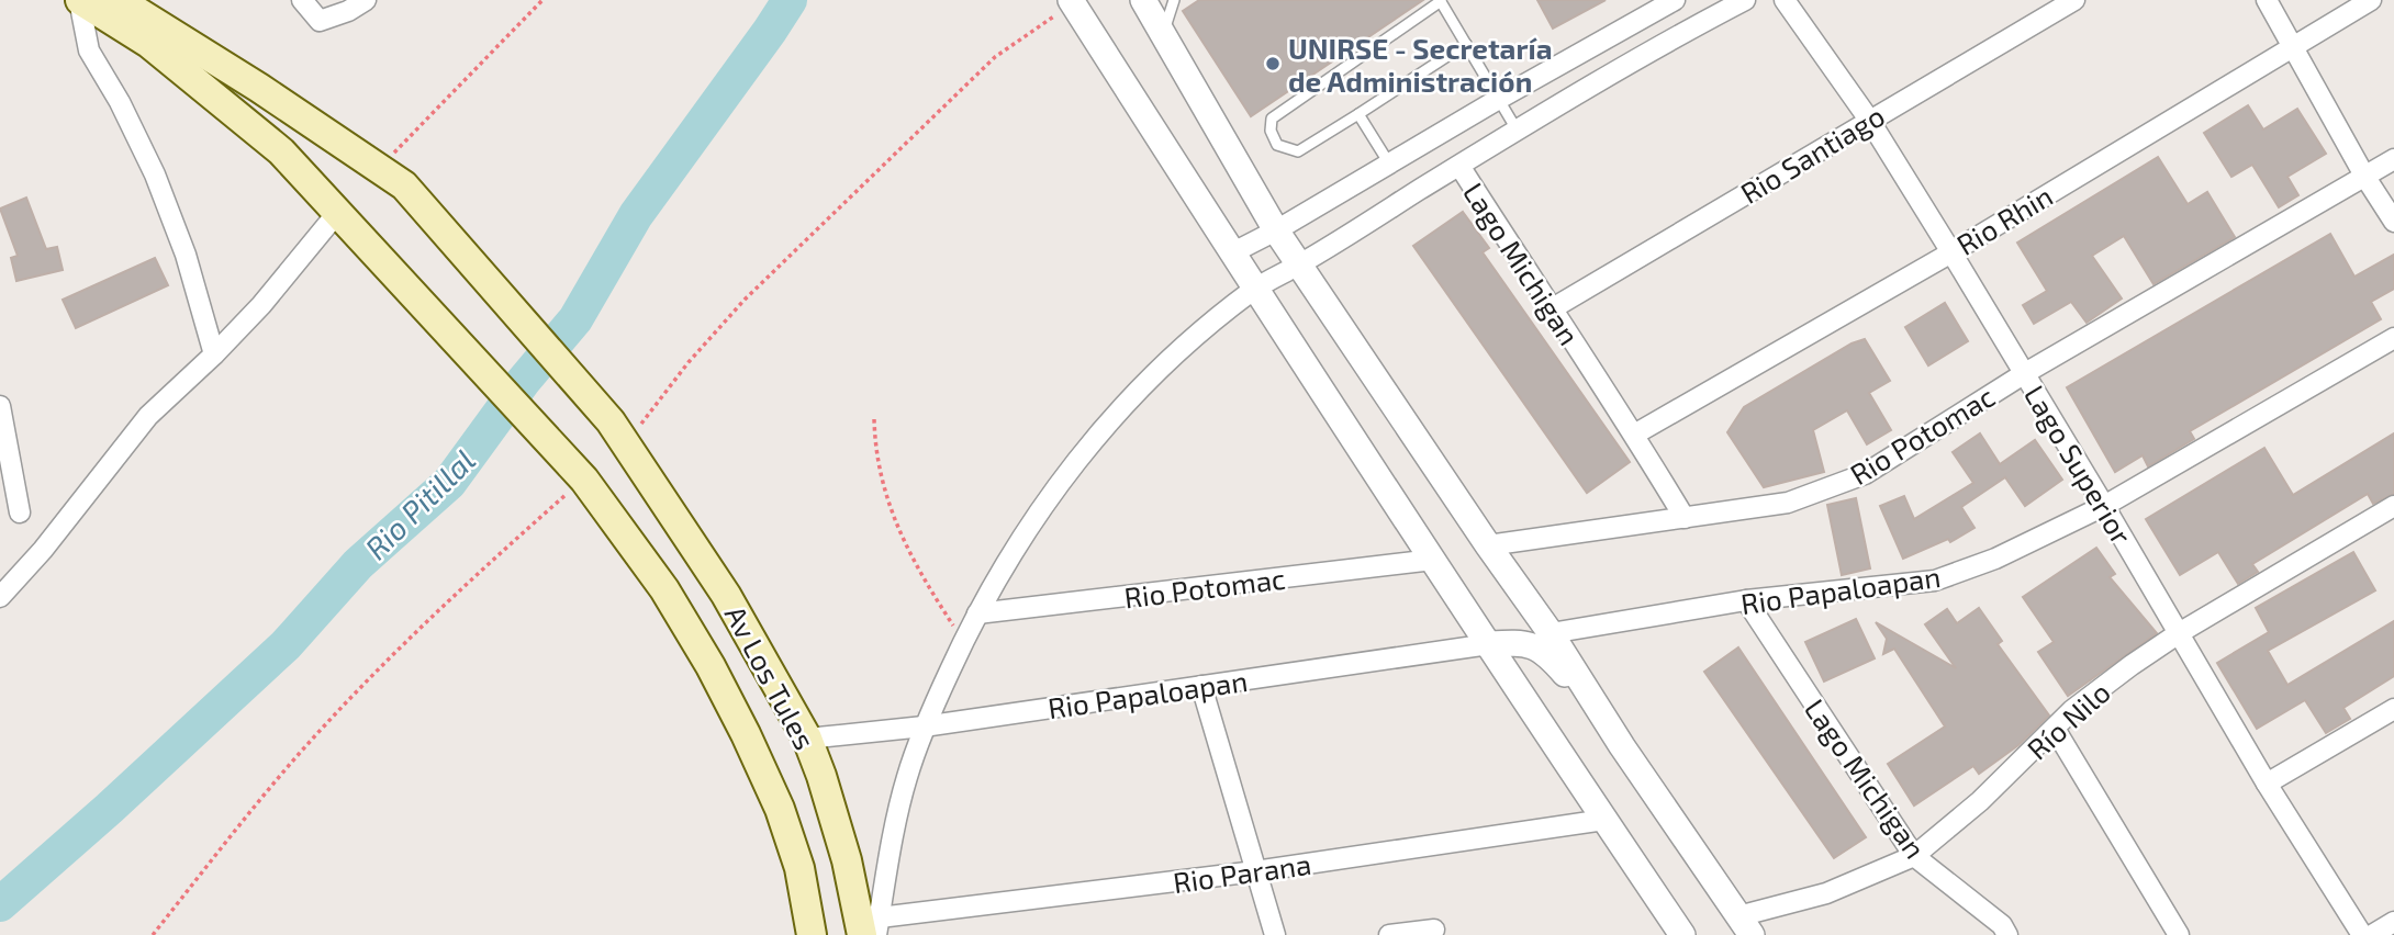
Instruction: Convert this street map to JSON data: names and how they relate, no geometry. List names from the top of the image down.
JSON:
{
  "streets": {
    "main road": ["Av Los Tules"],
    "street": [
      "Rio Santiago",
      "Rio Rhin",
      "Lago Michigan",
      "Rio Potomac",
      "Lago Superior",
      "Rio Papaloapan",
      "Río Nilo",
      "Rio Parana"
    ]
  },
  "crossings": [
    ["Rio Santiago", "Lago Michigan"],
    ["Rio Santiago", "Lago Superior"],
    ["Rio Rhin", "Lago Michigan"],
    ["Rio Rhin", "Lago Superior"],
    ["Lago Michigan", "Rio Potomac"],
    ["Lago Michigan", "Rio Papaloapan"],
    ["Lago Michigan", "Río Nilo"],
    ["Rio Potomac", "Lago Superior"],
    ["Lago Superior", "Rio Papaloapan"],
    ["Lago Superior", "Río Nilo"],
    ["Rio Papaloapan", "Av Los Tules"],
    ["Av Los Tules", "Rio Parana"]
  ],
  "water": ["Rio Pitillal"],
  "places": ["UNIRSE - Secretaría de Administración"]
}
